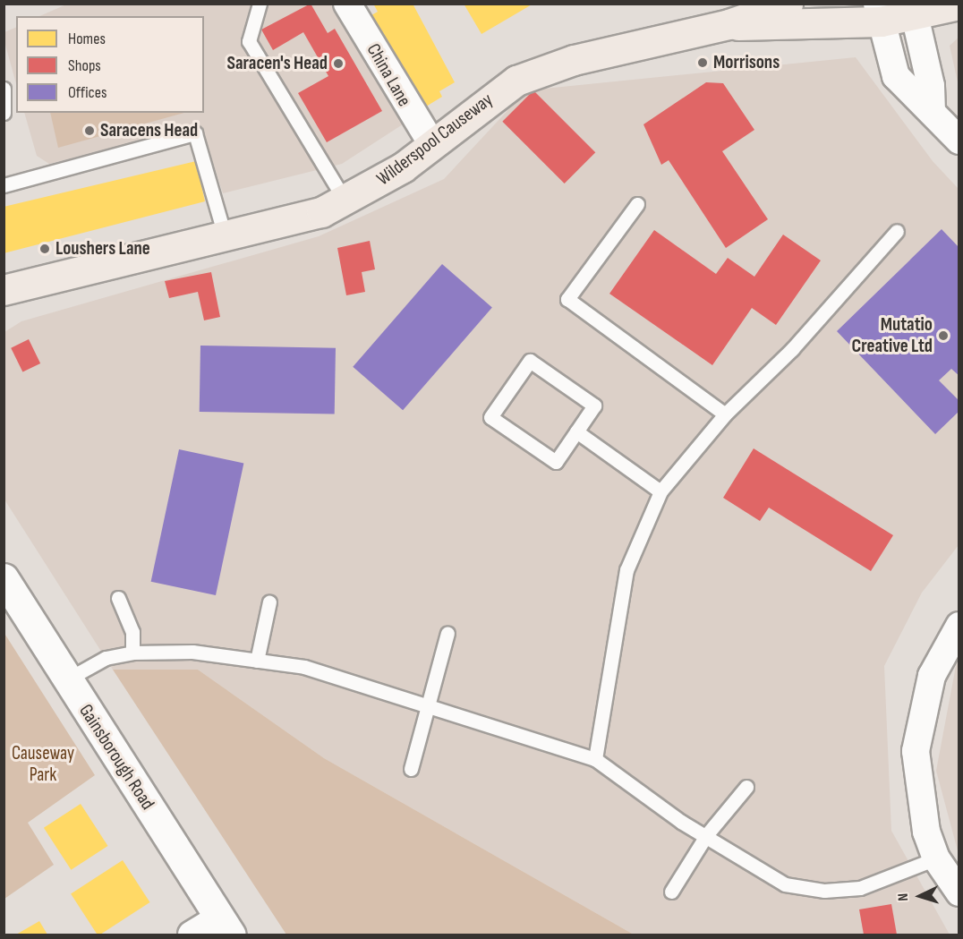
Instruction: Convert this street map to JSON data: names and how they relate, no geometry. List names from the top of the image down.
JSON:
{
  "streets": {
    "highway": ["Wilderspool Causeway"],
    "street": ["China Lane", "Gainsborough Road"]
  },
  "crossings": [
    ["China Lane", "Wilderspool Causeway"]
  ],
  "parks": ["Causeway Park"],
  "places": [
    "Morrisons",
    "Saracen's Head",
    "Saracens Head",
    "Loushers Lane",
    "Mutatio Creative Ltd"
  ],
  "legend": ["Homes", "Shops", "Offices"],
  "north": "left"
}
